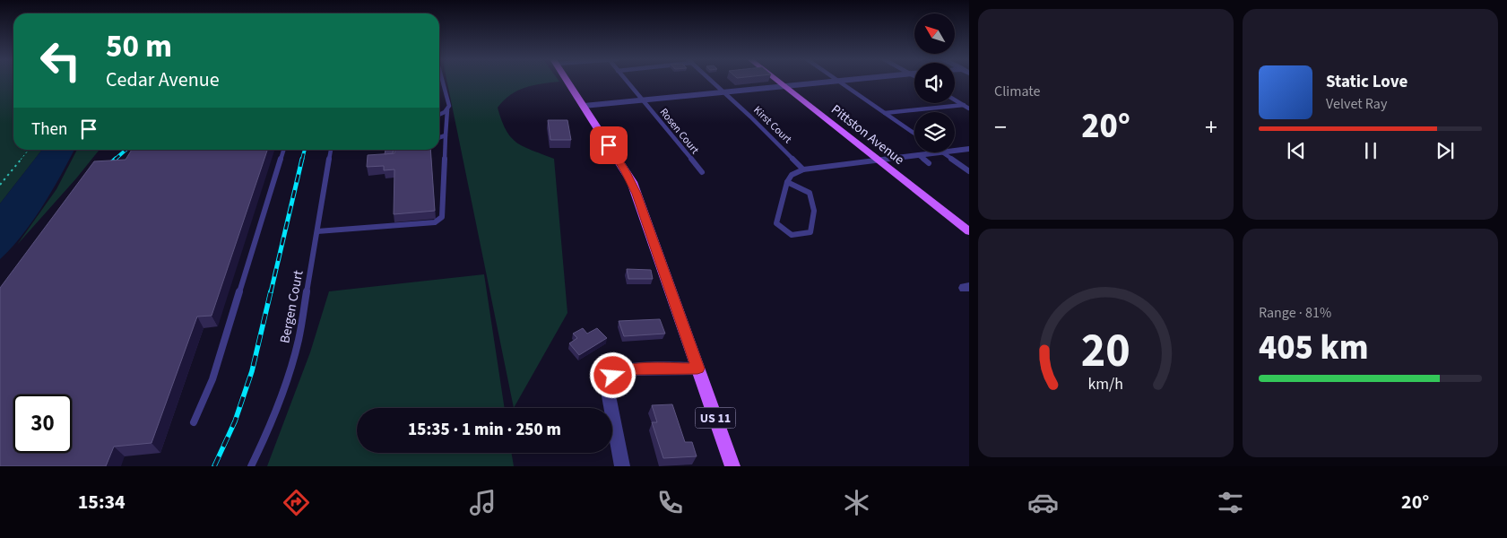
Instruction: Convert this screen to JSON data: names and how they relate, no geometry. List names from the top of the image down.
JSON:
{
  "streets": {
    "main road": ["Pittston Avenue", "US 11"],
    "lane": ["Kirst Court", "Rosen Court", "Bergen Court"]
  },
  "north": "top left",
  "page": {
    "tile": [
      "Climate",
      ["Range · 81%", "405 km"]
    ],
    "turn": ["50 m", "Cedar Avenue"],
    "song": ["Static Love", "Velvet Ray"],
    "then": "Then",
    "heat": ["−", "20°", "+"],
    "limit": "30",
    "trip": "15:35 · 1 min · 250 m",
    "tabs": ["15:34", "20°"],
    "gauge": ["20", "km/h"]
  }
}
